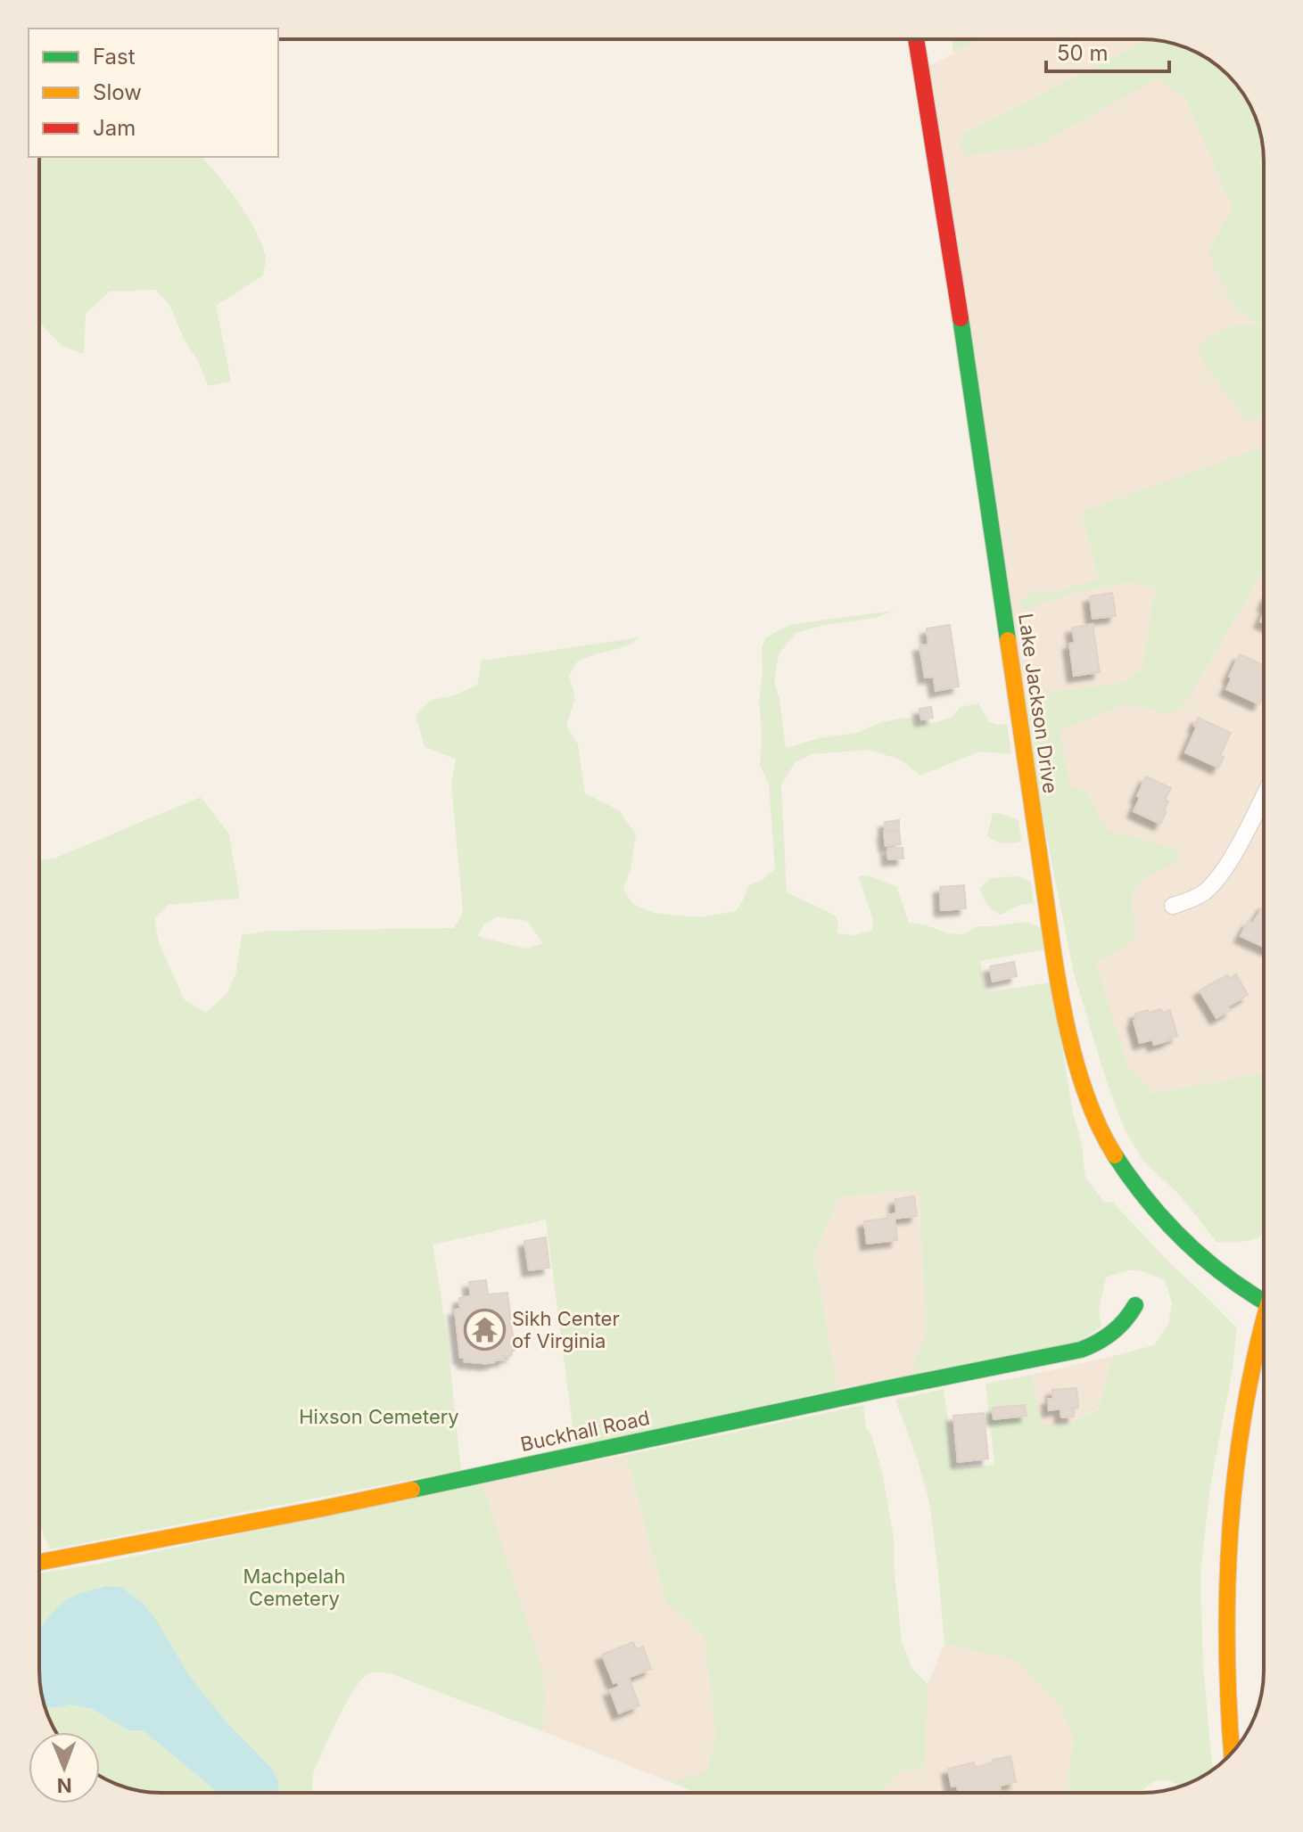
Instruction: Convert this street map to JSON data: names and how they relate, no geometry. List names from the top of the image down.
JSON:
{
  "streets": {
    "main road": ["Lake Jackson Drive", "Buckhall Road"]
  },
  "parks": ["Hixson Cemetery", "Machpelah Cemetery"],
  "places": {
    "temple": ["Sikh Center of Virginia"]
  },
  "legend": ["Fast", "Slow", "Jam"],
  "scale_bar": "50 m",
  "north": "bottom"
}
